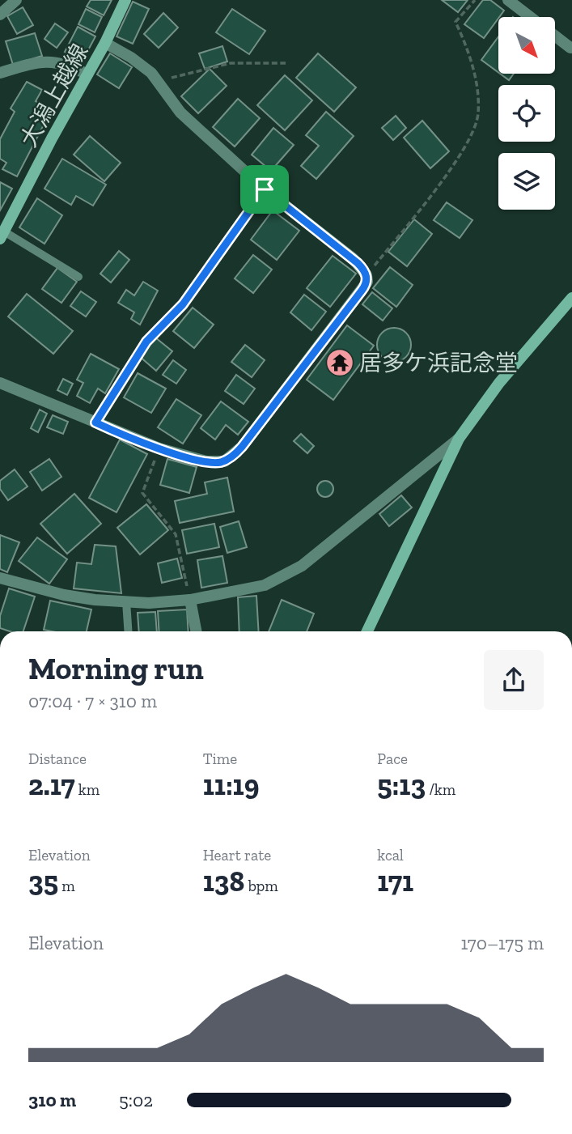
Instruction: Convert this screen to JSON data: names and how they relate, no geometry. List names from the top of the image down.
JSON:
{
  "streets": {
    "street": ["大潟上越線"]
  },
  "places": {
    "temple": ["居多ケ浜記念堂"]
  },
  "north": "bottom right",
  "page": {
    "heading": ["Morning run", "07:04 · 7 × 310 m"],
    "stats": [
      ["Distance", "2.17 km"],
      ["Time", "11:19"],
      ["Pace", "5:13 /km"],
      ["Elevation", "35 m"],
      ["Heart rate", "138 bpm"],
      ["kcal", "171"]
    ],
    "chart": ["Elevation", "170–175 m"],
    "list": [
      {
        "name": "310 m",
        "note": "5:02"
      }
    ]
  }
}
